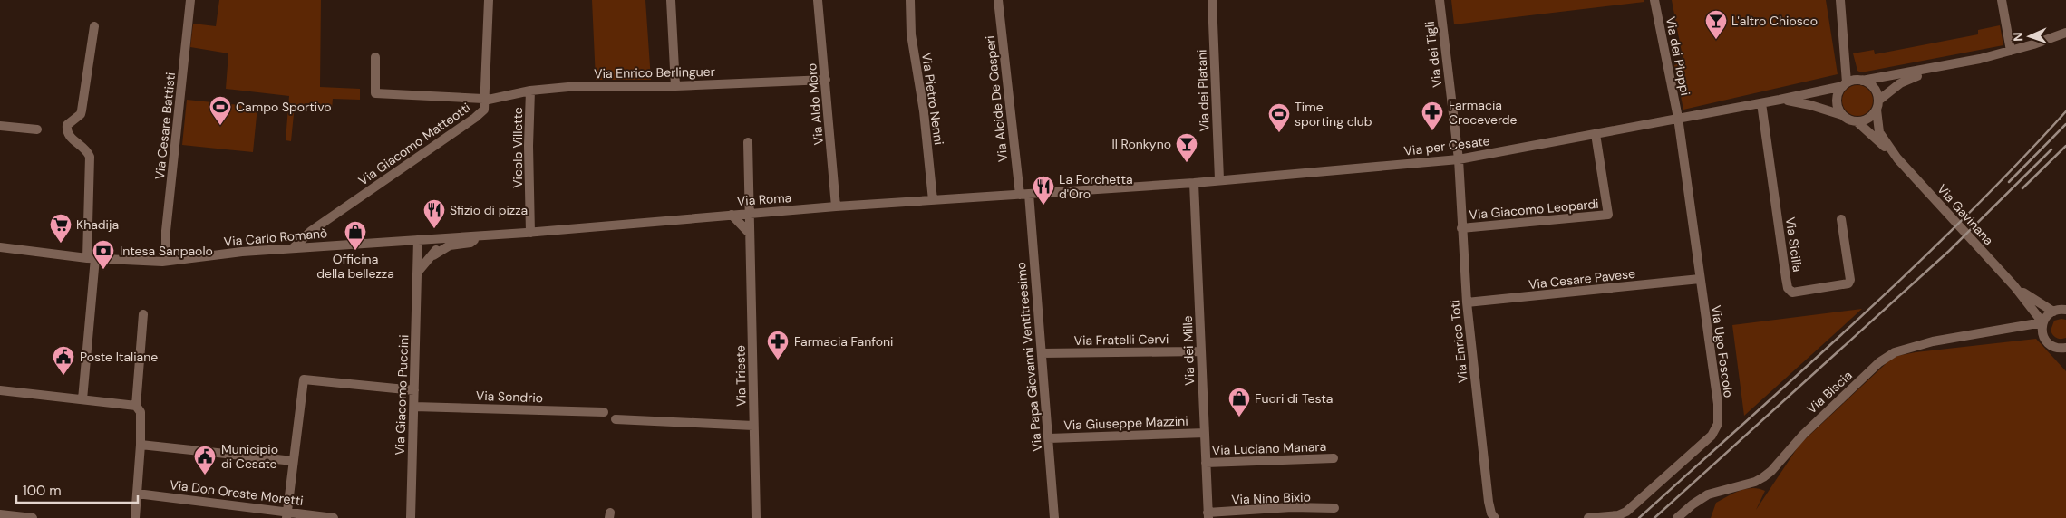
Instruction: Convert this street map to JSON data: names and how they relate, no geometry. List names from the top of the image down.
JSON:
{
  "streets": {
    "street": [
      "Via dei Tigli",
      "Via dei Pioppi",
      "Via Enrico Berlinguer",
      "Via dei Platani",
      "Via Pietro Nenni",
      "Via Alcide De Gasperi",
      "Via Aldo Moro",
      "Via Cesare Battisti",
      "Via Giacomo Matteotti",
      "Via per Cesate",
      "Vicolo Villette",
      "Via Roma",
      "Via Giacomo Leopardi",
      "Via Gavinana",
      "Via Carlo Romanò",
      "Via Sicilia",
      "Via Cesare Pavese",
      "Via Fratelli Cervi",
      "Via Enrico Toti",
      "Via dei Mille",
      "Via Ugo Foscolo",
      "Via Papa Giovanni Ventitreesimo",
      "Via Trieste",
      "Via Biscia",
      "Via Giacomo Puccini",
      "Via Sondrio",
      "Via Giuseppe Mazzini",
      "Via Luciano Manara",
      "Via Don Oreste Moretti",
      "Via Nino Bixio"
    ]
  },
  "crossings": [
    ["Via dei Tigli", "Via per Cesate"],
    ["Via dei Tigli", "Via Enrico Toti"],
    ["Via dei Pioppi", "Via per Cesate"],
    ["Via dei Pioppi", "Via Ugo Foscolo"],
    ["Via Enrico Berlinguer", "Via Aldo Moro"],
    ["Via Enrico Berlinguer", "Via Giacomo Matteotti"],
    ["Via Enrico Berlinguer", "Vicolo Villette"],
    ["Via dei Platani", "Via per Cesate"],
    ["Via Pietro Nenni", "Via Roma"],
    ["Via Alcide De Gasperi", "Via Roma"],
    ["Via Alcide De Gasperi", "Via Papa Giovanni Ventitreesimo"],
    ["Via Aldo Moro", "Via Roma"],
    ["Via Cesare Battisti", "Via Carlo Romanò"],
    ["Via Giacomo Matteotti", "Via Carlo Romanò"],
    ["Via per Cesate", "Via Roma"],
    ["Via per Cesate", "Via Giacomo Leopardi"],
    ["Via per Cesate", "Via Gavinana"],
    ["Via per Cesate", "Via Sicilia"],
    ["Via per Cesate", "Via Enrico Toti"],
    ["Via per Cesate", "Via dei Mille"],
    ["Via per Cesate", "Via Ugo Foscolo"],
    ["Vicolo Villette", "Via Roma"],
    ["Via Roma", "Via Carlo Romanò"],
    ["Via Roma", "Via Papa Giovanni Ventitreesimo"],
    ["Via Roma", "Via Trieste"],
    ["Via Roma", "Via Giacomo Puccini"],
    ["Via Giacomo Leopardi", "Via Enrico Toti"],
    ["Via Gavinana", "Via Biscia"],
    ["Via Carlo Romanò", "Via Giacomo Puccini"],
    ["Via Cesare Pavese", "Via Enrico Toti"],
    ["Via Cesare Pavese", "Via Ugo Foscolo"],
    ["Via Fratelli Cervi", "Via dei Mille"],
    ["Via Fratelli Cervi", "Via Papa Giovanni Ventitreesimo"],
    ["Via dei Mille", "Via Giuseppe Mazzini"],
    ["Via dei Mille", "Via Luciano Manara"],
    ["Via dei Mille", "Via Nino Bixio"],
    ["Via Papa Giovanni Ventitreesimo", "Via Giuseppe Mazzini"],
    ["Via Giacomo Puccini", "Via Sondrio"]
  ],
  "places": {
    "bar": ["L'altro Chiosco", "Il Ronkyno"],
    "sports": ["Campo Sportivo", "Time sporting club"],
    "pharmacy": ["Farmacia Croceverde", "Farmacia Fanfoni"],
    "restaurant": ["La Forchetta d'Oro", "Sfizio di pizza"],
    "supermarket": ["Khadija"],
    "shop": ["Officina della bellezza", "Fuori di Testa"],
    "bank": ["Intesa Sanpaolo"],
    "public building": ["Poste Italiane", "Municipio di Cesate"]
  },
  "scale_bar": "100 m",
  "north": "left"
}
